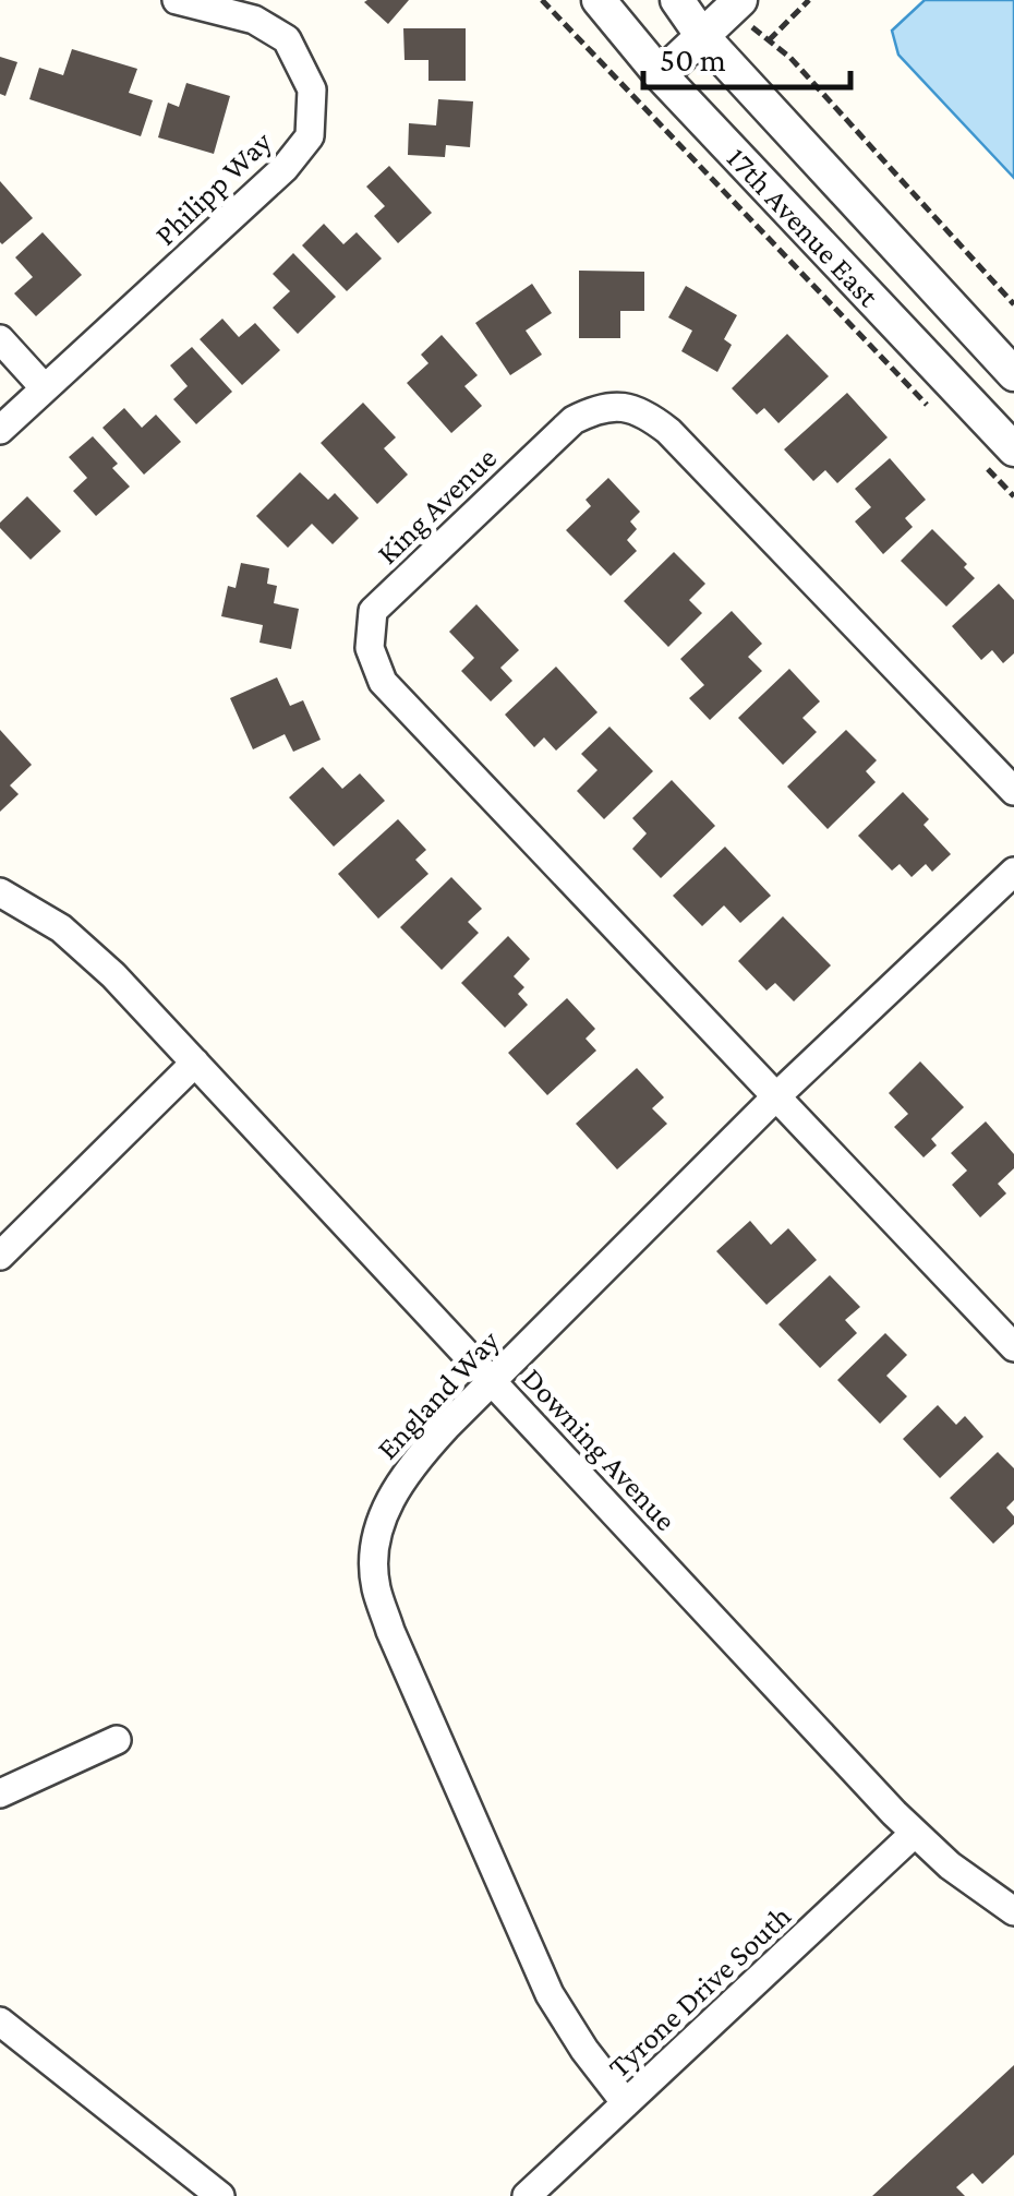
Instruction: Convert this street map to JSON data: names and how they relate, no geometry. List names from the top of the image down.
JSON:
{
  "streets": {
    "street": [
      "Philipp Way",
      "17th Avenue East",
      "King Avenue",
      "England Way",
      "Downing Avenue",
      "Tyrone Drive South"
    ]
  },
  "crossings": [
    ["King Avenue", "England Way"],
    ["England Way", "Downing Avenue"],
    ["England Way", "Tyrone Drive South"],
    ["Downing Avenue", "Tyrone Drive South"]
  ],
  "scale_bar": "50 m"
}
